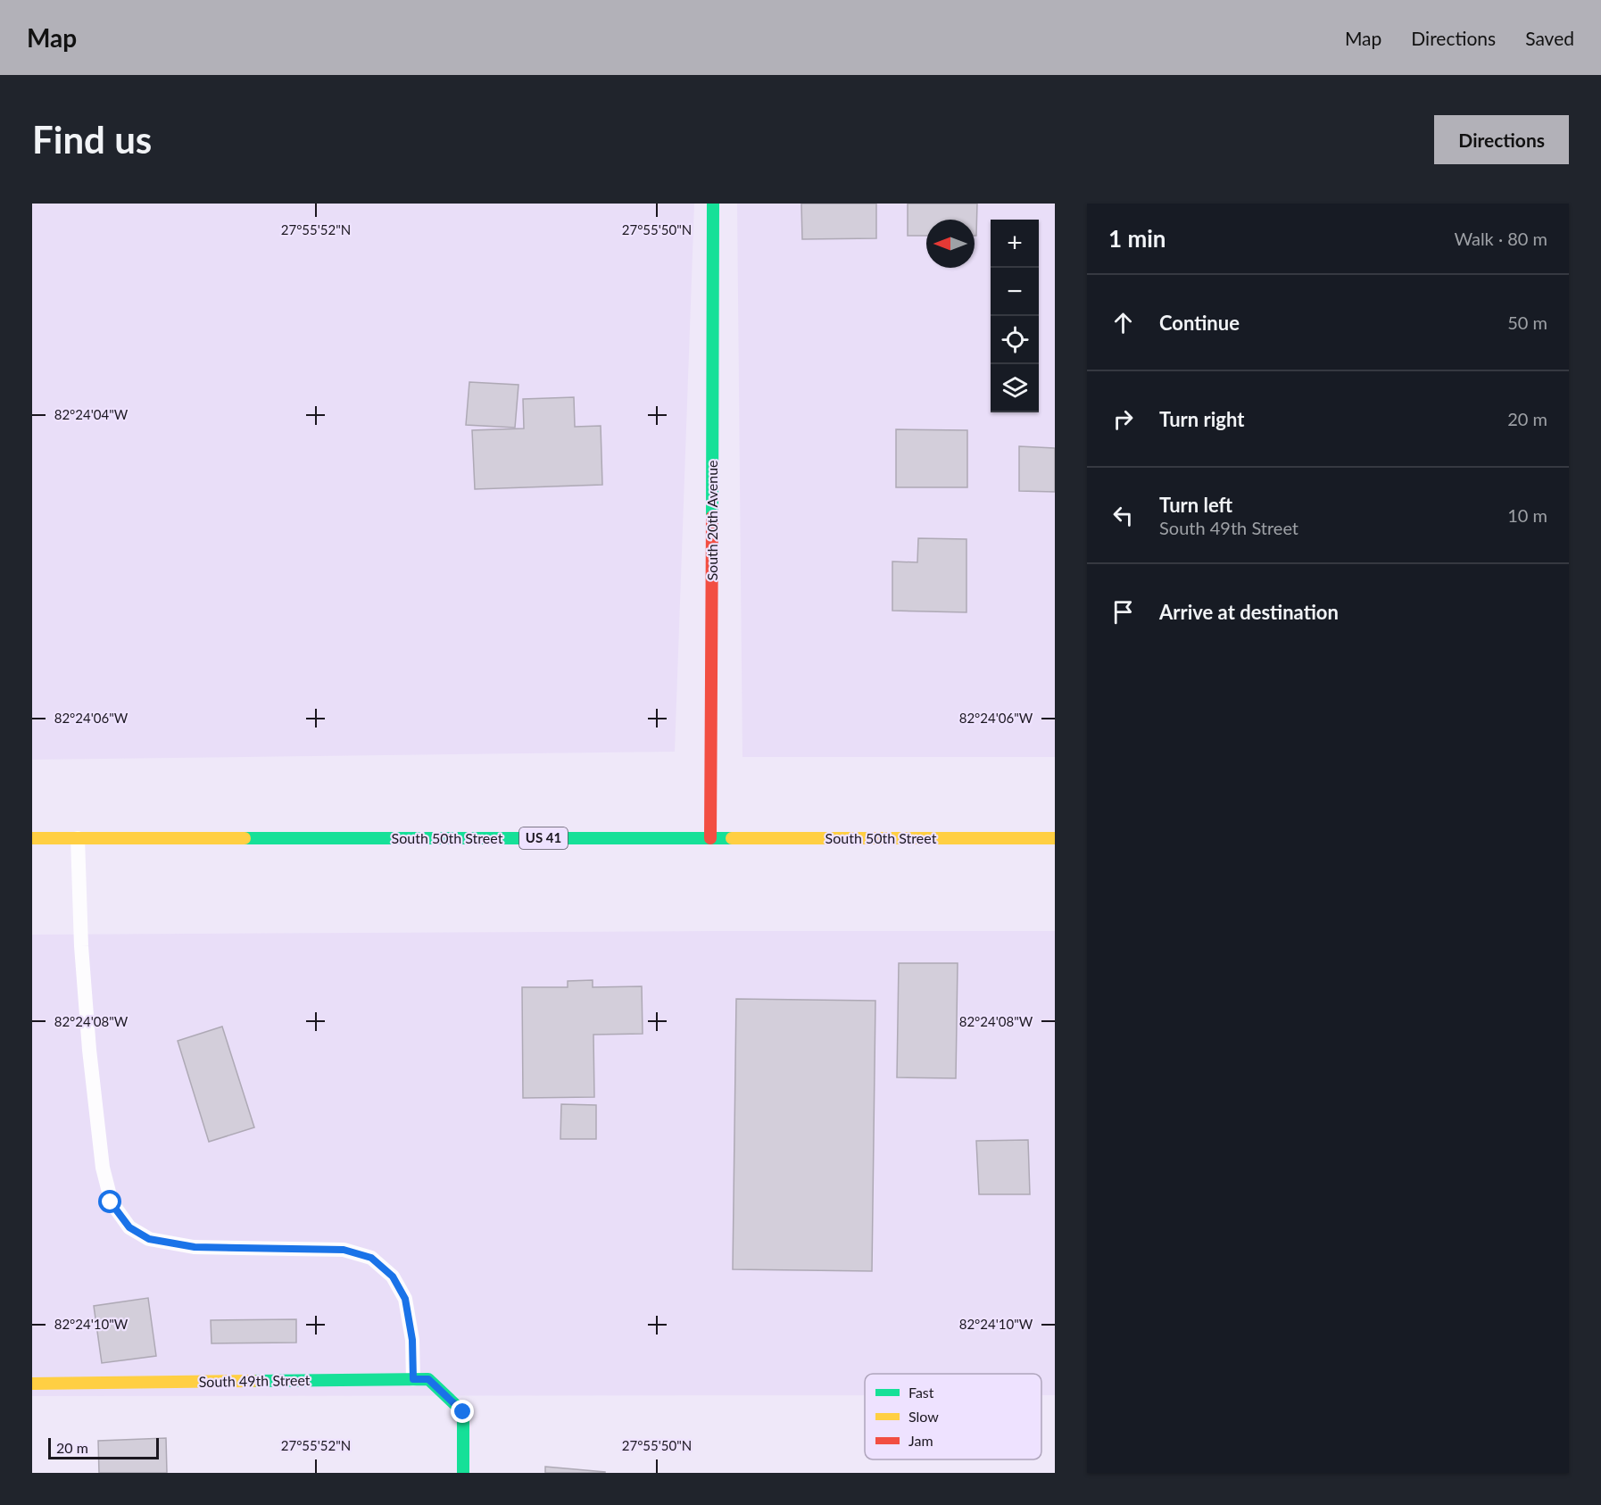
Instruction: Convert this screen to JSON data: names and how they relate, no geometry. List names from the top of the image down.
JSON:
{
  "streets": {
    "street": [
      "South 20th Avenue",
      "South 50th Street",
      "US 41",
      "South 49th Street"
    ]
  },
  "crossings": [
    ["South 20th Avenue", "South 50th Street"]
  ],
  "legend": ["Fast", "Slow", "Jam"],
  "scale_bar": "20 m",
  "north": "left",
  "page": {
    "header": "Map",
    "nav": ["Map", "Directions", "Saved"],
    "buttons": "Directions",
    "title": "Find us",
    "heading": ["1 min", "Walk · 80 m"],
    "map_buttons": ["+", "−"],
    "list": [
      ["Continue", "50 m"],
      ["Turn right", "20 m"],
      ["Turn left", "South 49th Street", "10 m"],
      "Arrive at destination"
    ],
    "scale": "20 m"
  },
  "coordinates": [
    "27°55'52\"N",
    "27°55'50\"N",
    "82°24'04\"W",
    "82°24'06\"W",
    "82°24'08\"W",
    "82°24'10\"W"
  ]
}
